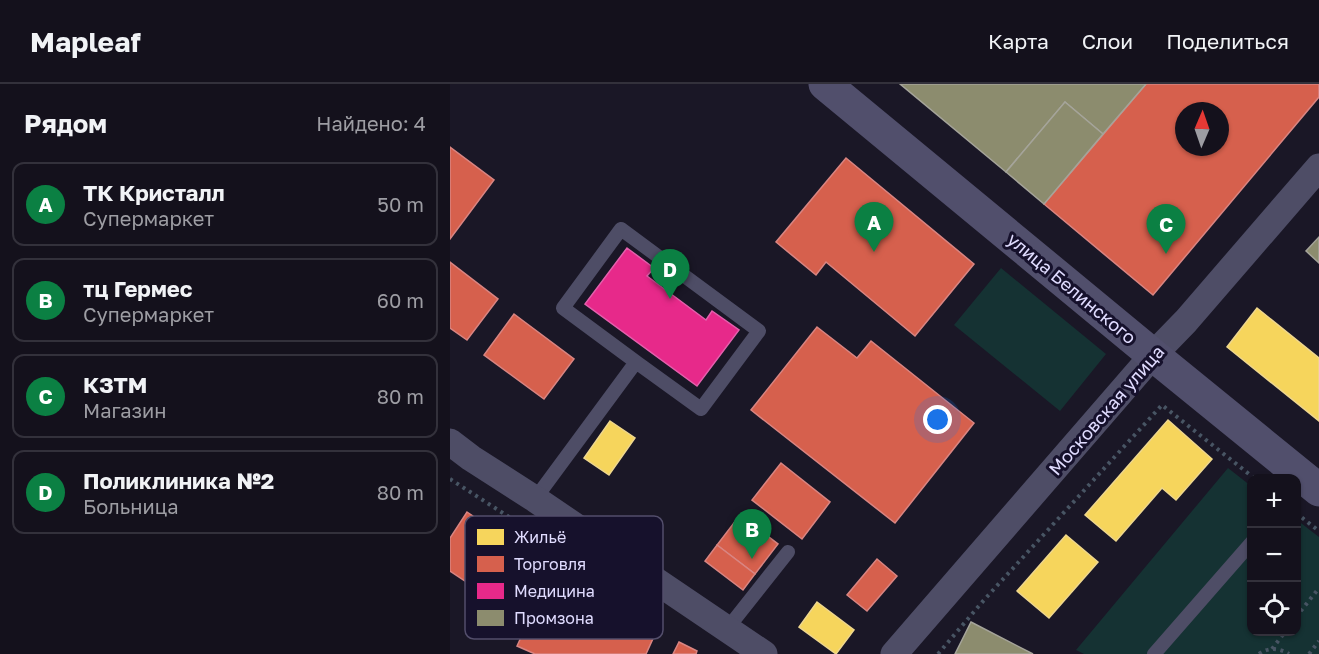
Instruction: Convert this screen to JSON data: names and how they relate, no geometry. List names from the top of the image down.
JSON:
{
  "streets": {
    "street": ["улица Белинского", "Московская улица"]
  },
  "crossings": [
    ["улица Белинского", "Московская улица"]
  ],
  "legend": [
    "Жильё",
    "Торговля",
    "Медицина",
    "Промзона"
  ],
  "north": "top",
  "page": {
    "header": "Mapleaf",
    "nav": ["Карта", "Слои", "Поделиться"],
    "heading": ["Рядом", "Найдено: 4"],
    "list": [
      {
        "mark": "A",
        "name": "ТК Кристалл",
        "note": "Супермаркет",
        "value": "50 m"
      },
      {
        "mark": "B",
        "name": "тц Гермес",
        "note": "Супермаркет",
        "value": "60 m"
      },
      {
        "mark": "C",
        "name": "КЗТМ",
        "note": "Магазин",
        "value": "80 m"
      },
      {
        "mark": "D",
        "name": "Поликлиника №2",
        "note": "Больница",
        "value": "80 m"
      }
    ],
    "pins": [
      "A",
      "C",
      "D",
      "B"
    ],
    "map_buttons": ["+", "−"]
  }
}
